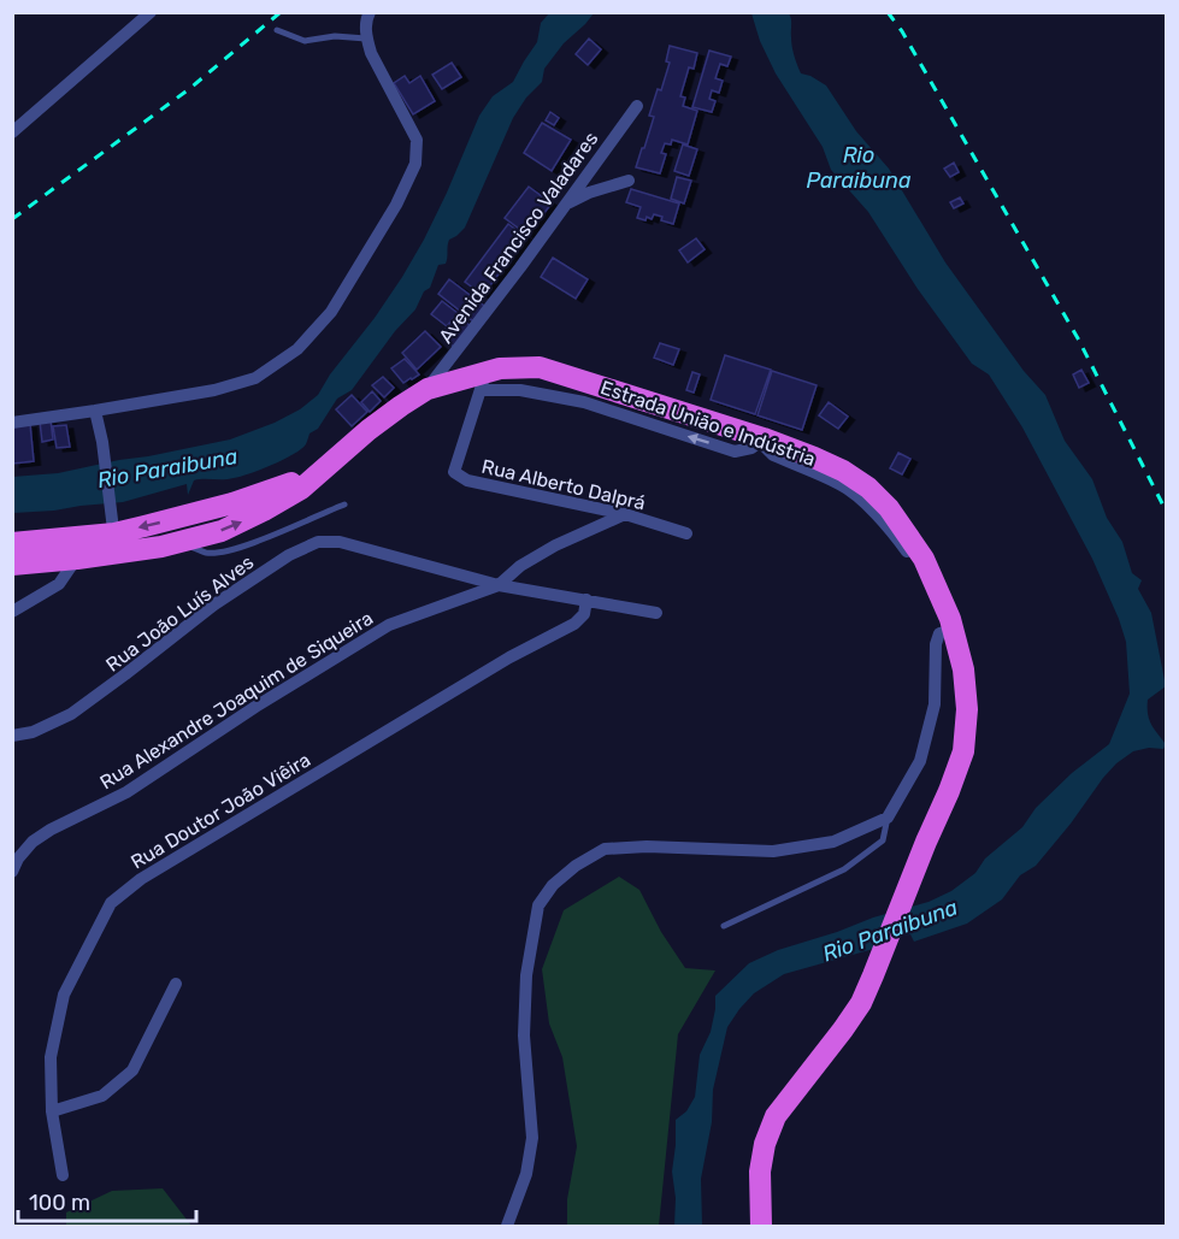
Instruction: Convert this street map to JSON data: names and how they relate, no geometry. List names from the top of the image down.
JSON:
{
  "streets": {
    "highway": ["Estrada União e Indústria"],
    "street": [
      "Avenida Francisco Valadares",
      "Rua Alberto Dalprá",
      "Rua João Luís Alves",
      "Rua Alexandre Joaquim de Siqueira",
      "Rua Doutor João Viêira"
    ]
  },
  "crossings": [
    ["Avenida Francisco Valadares", "Estrada União e Indústria"],
    ["Estrada União e Indústria", "Rua Alberto Dalprá"],
    ["Rua João Luís Alves", "Rua Alexandre Joaquim de Siqueira"],
    ["Rua João Luís Alves", "Rua Doutor João Viêira"]
  ],
  "water": ["Rio Paraibuna"],
  "scale_bar": "100 m"
}
